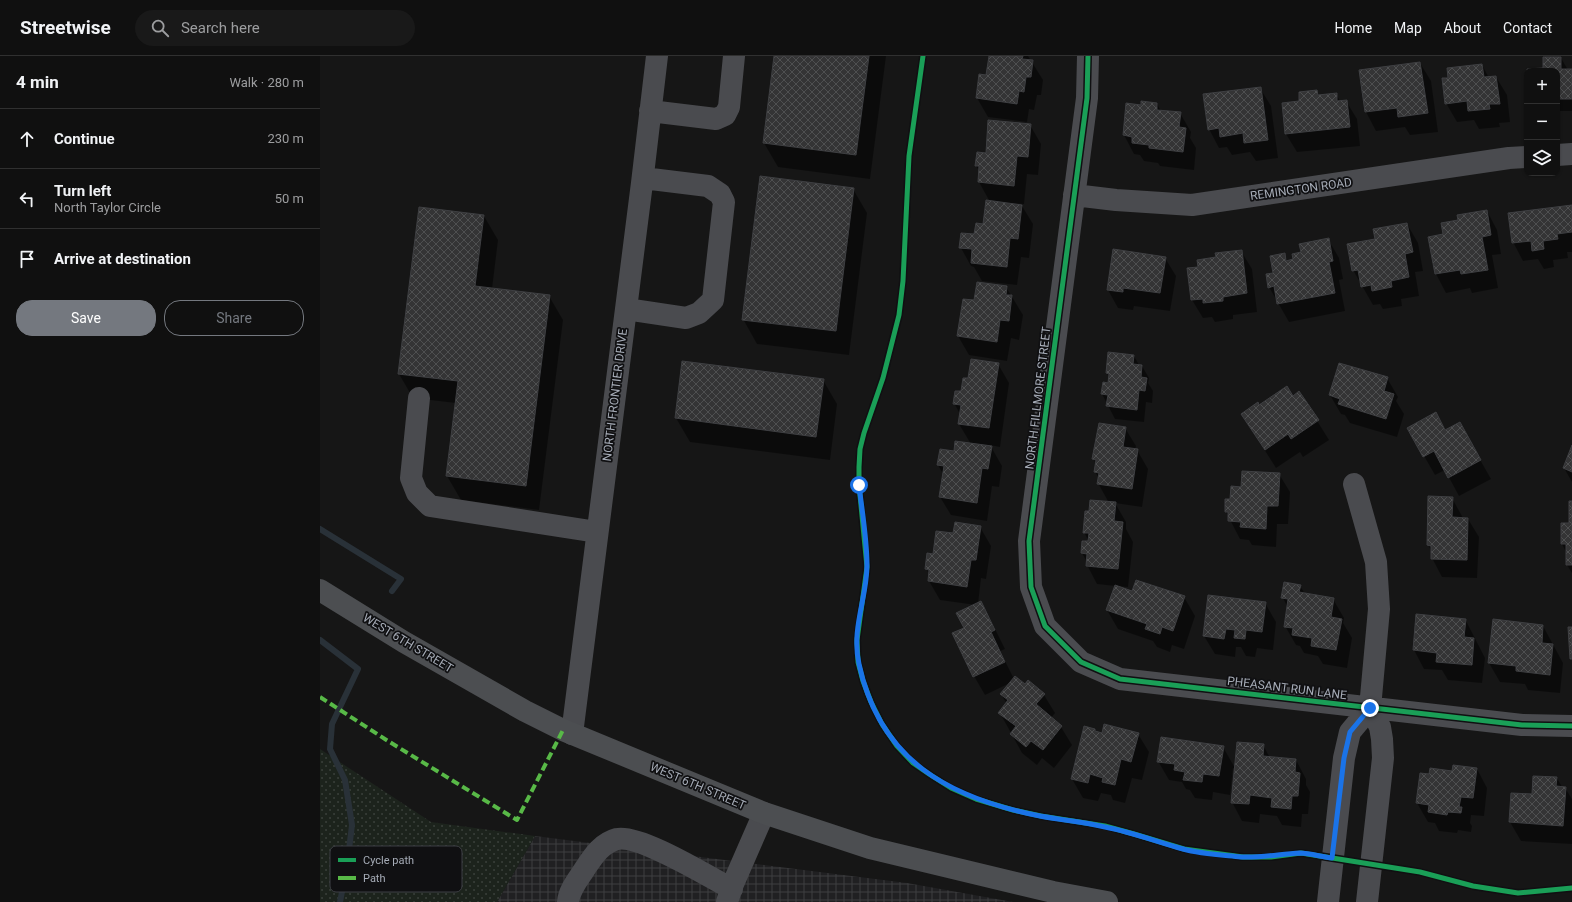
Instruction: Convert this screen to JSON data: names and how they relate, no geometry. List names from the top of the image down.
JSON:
{
  "streets": {
    "main road": ["WEST 6TH STREET"],
    "street": [
      "REMINGTON ROAD",
      "NORTH FRONTIER DRIVE",
      "NORTH FILLMORE STREET",
      "PHEASANT RUN LANE"
    ]
  },
  "crossings": [
    ["REMINGTON ROAD", "NORTH FILLMORE STREET"],
    ["NORTH FRONTIER DRIVE", "WEST 6TH STREET"],
    ["NORTH FILLMORE STREET", "PHEASANT RUN LANE"]
  ],
  "legend": ["Cycle path", "Path"],
  "page": {
    "header": "Streetwise",
    "search": "Search here",
    "nav": [
      "Home",
      "Map",
      "About",
      "Contact"
    ],
    "heading": ["4 min", "Walk · 280 m"],
    "map_buttons": ["+", "−"],
    "list": [
      ["Continue", "230 m"],
      ["Turn left", "North Taylor Circle", "50 m"],
      "Arrive at destination"
    ],
    "buttons": ["Save", "Share"]
  }
}
